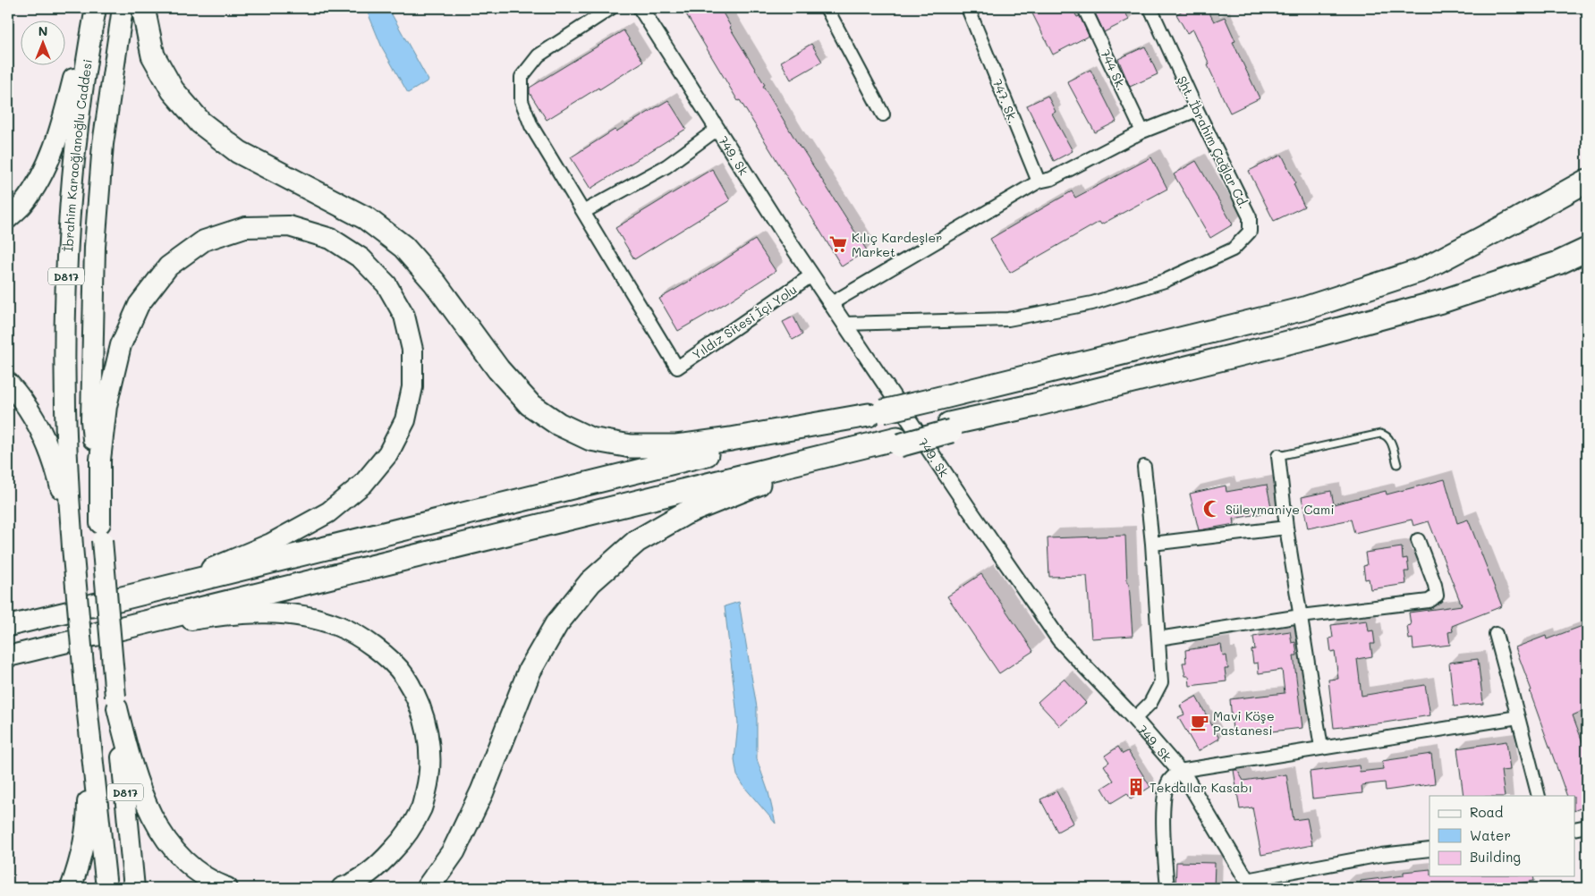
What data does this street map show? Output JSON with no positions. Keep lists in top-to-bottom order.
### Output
{
  "streets": {
    "highway": ["İbrahim Karaoğlanoğlu Caddesi", "D817"],
    "street": [
      "744 Sk.",
      "747. Sk.",
      "Şht. İbrahim Çağlar Cd.",
      "749. Sk",
      "Yıldız Sitesi İçi Yolu"
    ]
  },
  "crossings": [
    ["Şht. İbrahim Çağlar Cd.", "749. Sk"],
    ["749. Sk", "Yıldız Sitesi İçi Yolu"],
    ["İbrahim Karaoğlanoğlu Caddesi", "D817"]
  ],
  "places": {
    "supermarket": ["Kılıç Kardeşler Market"],
    "mosque": ["Süleymaniye Cami"],
    "cafe": ["Mavi Köşe Pastanesi"],
    "building": ["Tekdallar Kasabı"]
  },
  "legend": ["Road", "Water", "Building"],
  "north": "top"
}
